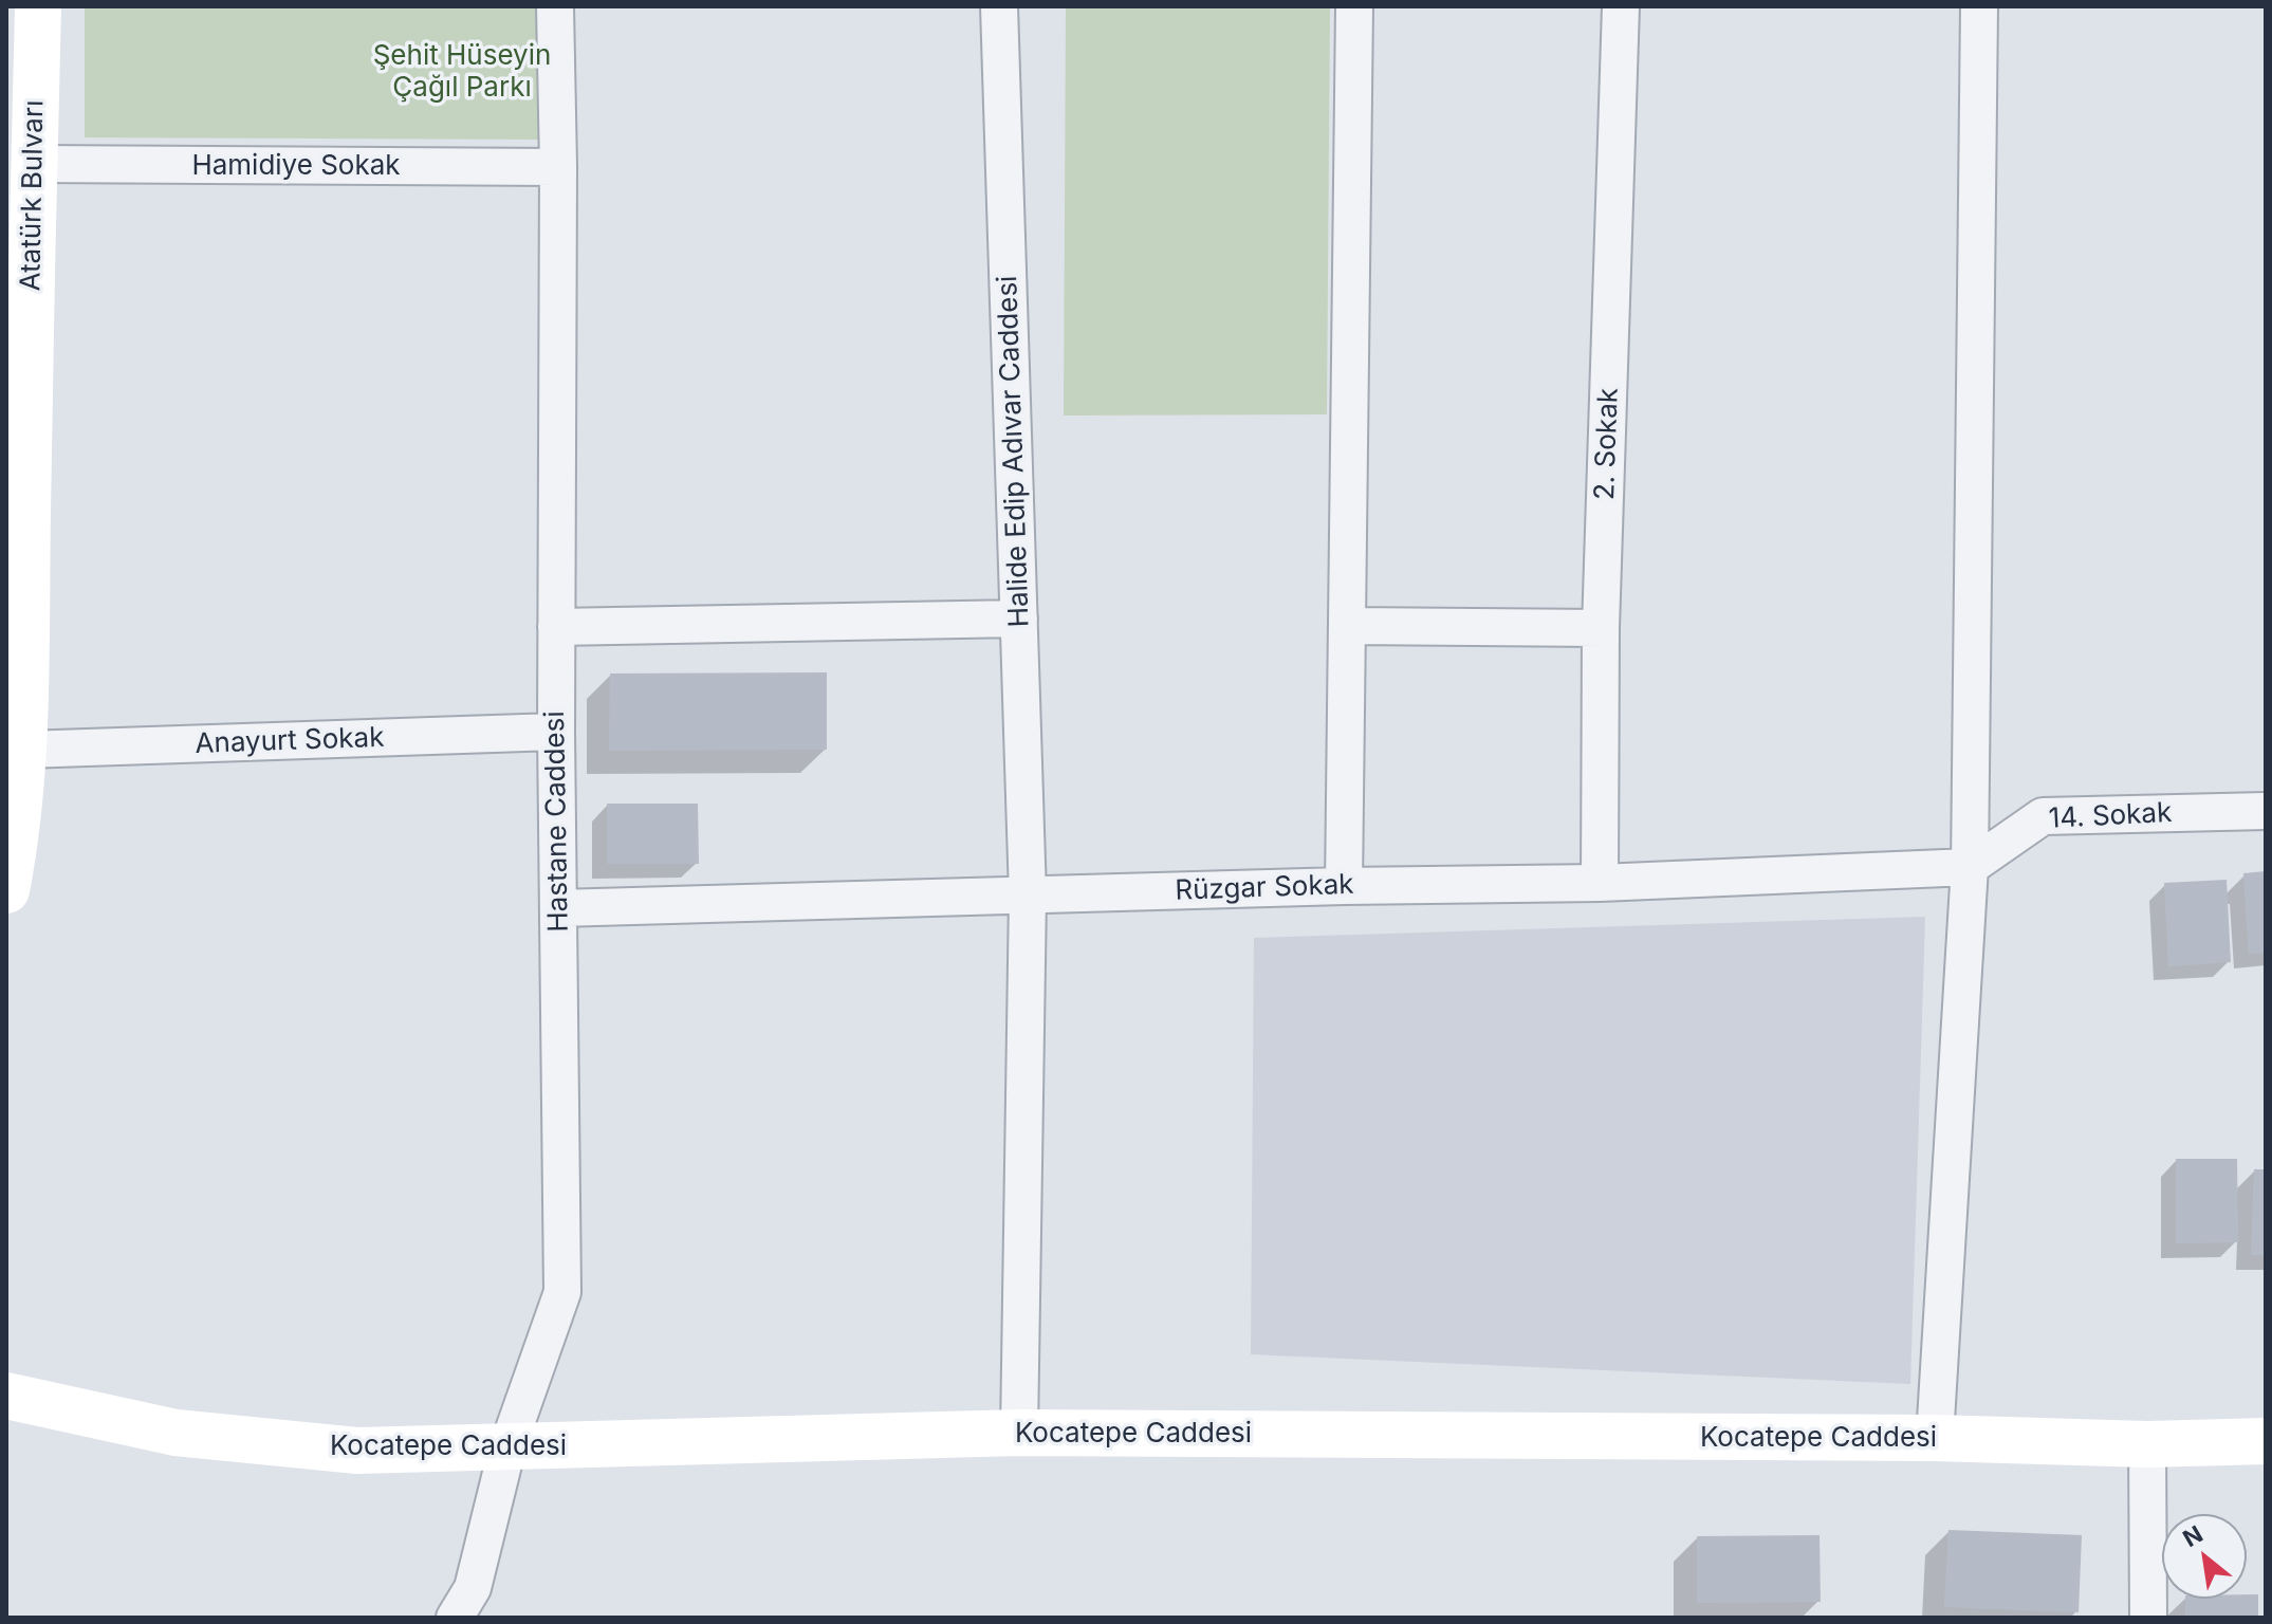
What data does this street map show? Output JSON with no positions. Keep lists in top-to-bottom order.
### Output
{
  "streets": {
    "street": [
      "Hamidiye Sokak",
      "Atatürk Bulvarı",
      "2. Sokak",
      "Halide Edip Adıvar Caddesi",
      "Anayurt Sokak",
      "14. Sokak",
      "Hastane Caddesi",
      "Rüzgar Sokak",
      "Kocatepe Caddesi"
    ]
  },
  "crossings": [
    ["Hamidiye Sokak", "Atatürk Bulvarı"],
    ["Hamidiye Sokak", "Hastane Caddesi"],
    ["Atatürk Bulvarı", "Anayurt Sokak"],
    ["2. Sokak", "Rüzgar Sokak"],
    ["Halide Edip Adıvar Caddesi", "Rüzgar Sokak"],
    ["Halide Edip Adıvar Caddesi", "Kocatepe Caddesi"],
    ["Anayurt Sokak", "Hastane Caddesi"],
    ["14. Sokak", "Rüzgar Sokak"],
    ["Hastane Caddesi", "Rüzgar Sokak"],
    ["Hastane Caddesi", "Kocatepe Caddesi"]
  ],
  "parks": ["Şehit Hüseyin Çağıl Parkı"],
  "north": "top left"
}
